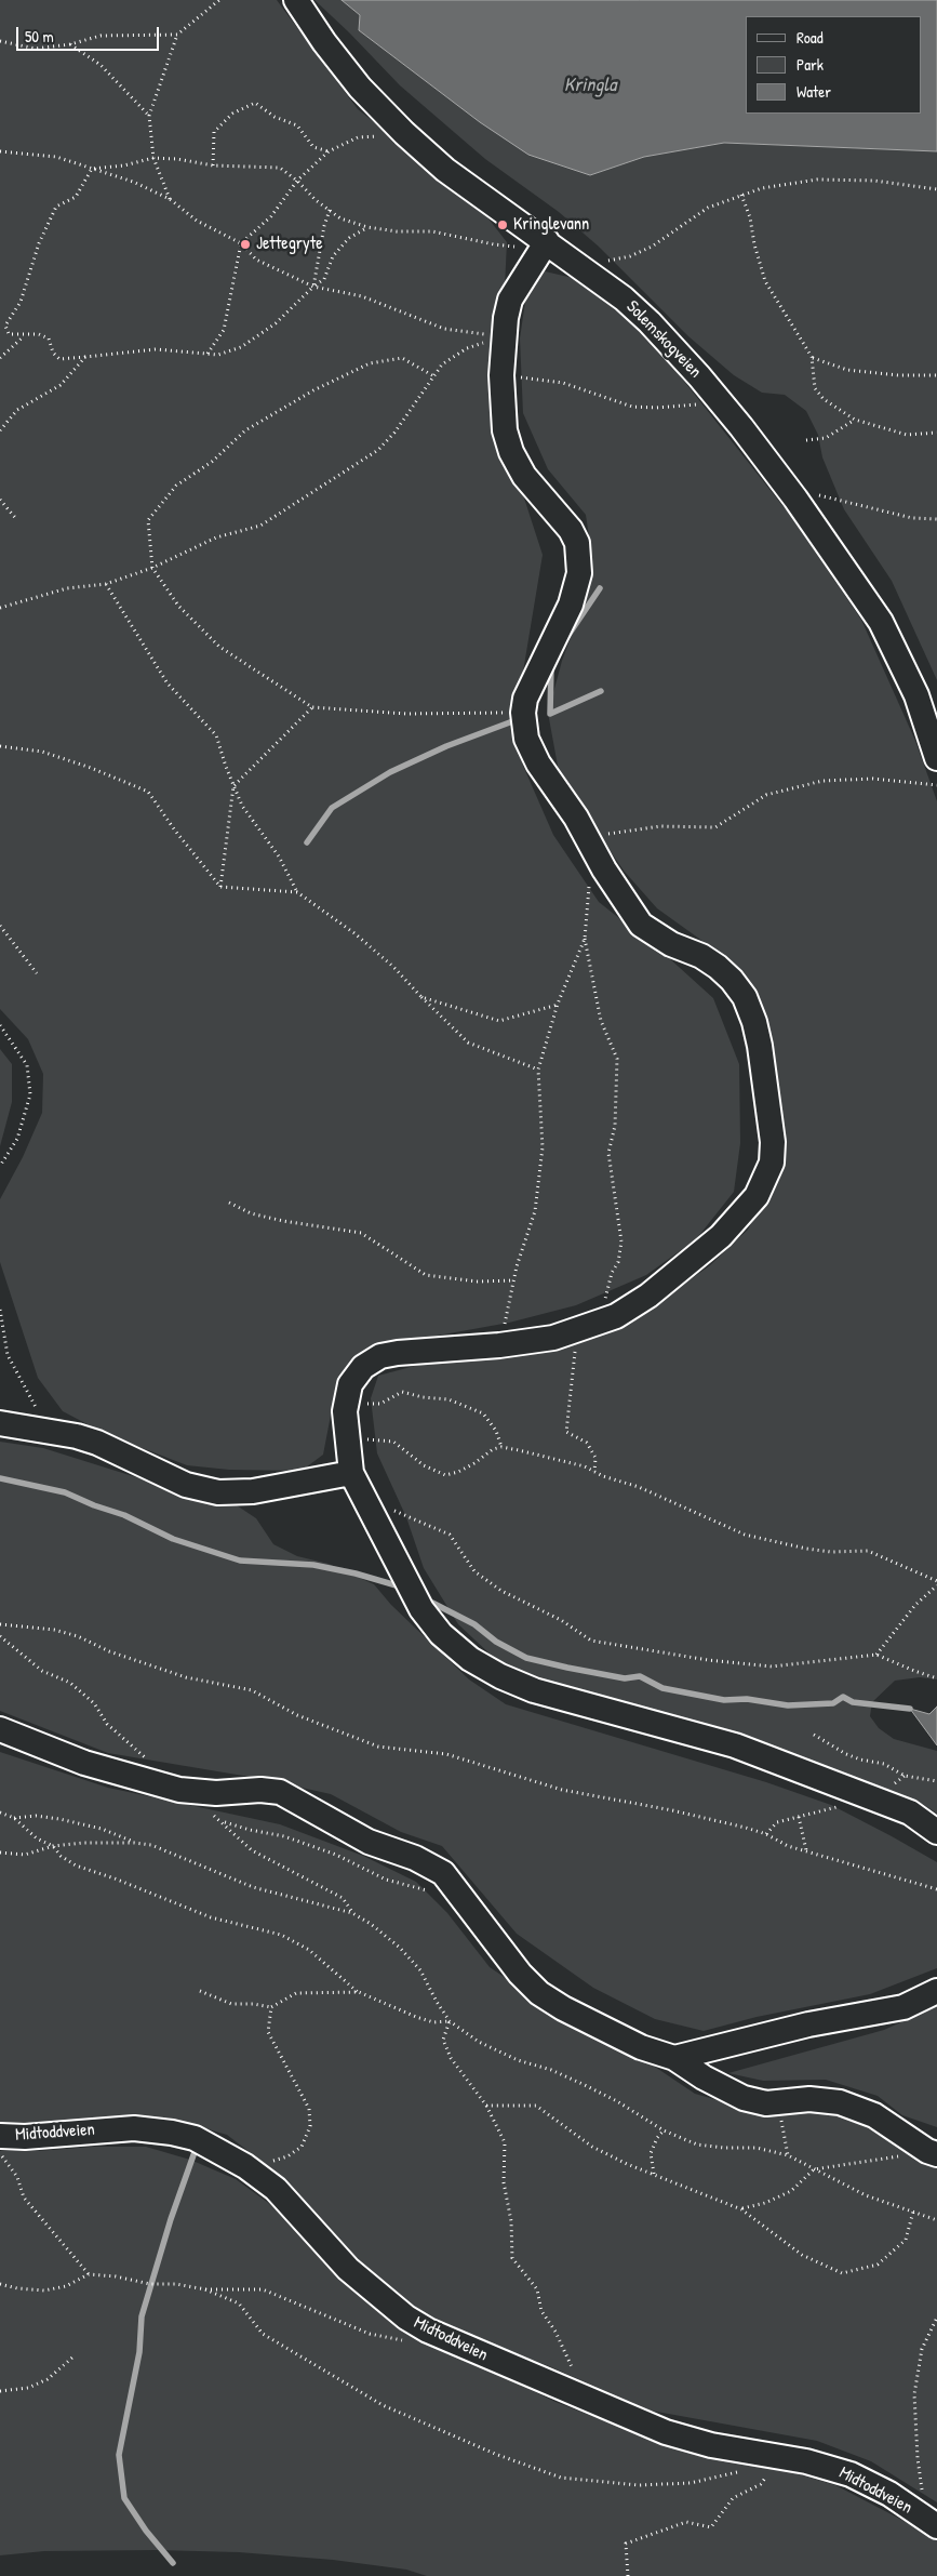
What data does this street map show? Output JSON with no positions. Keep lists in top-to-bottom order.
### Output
{
  "streets": {
    "street": ["Solemskogveien", "Midtoddveien"]
  },
  "water": ["Kringla"],
  "places": ["Kringlevann", "Jettegryte"],
  "legend": ["Road", "Park", "Water"],
  "scale_bar": "50 m"
}
